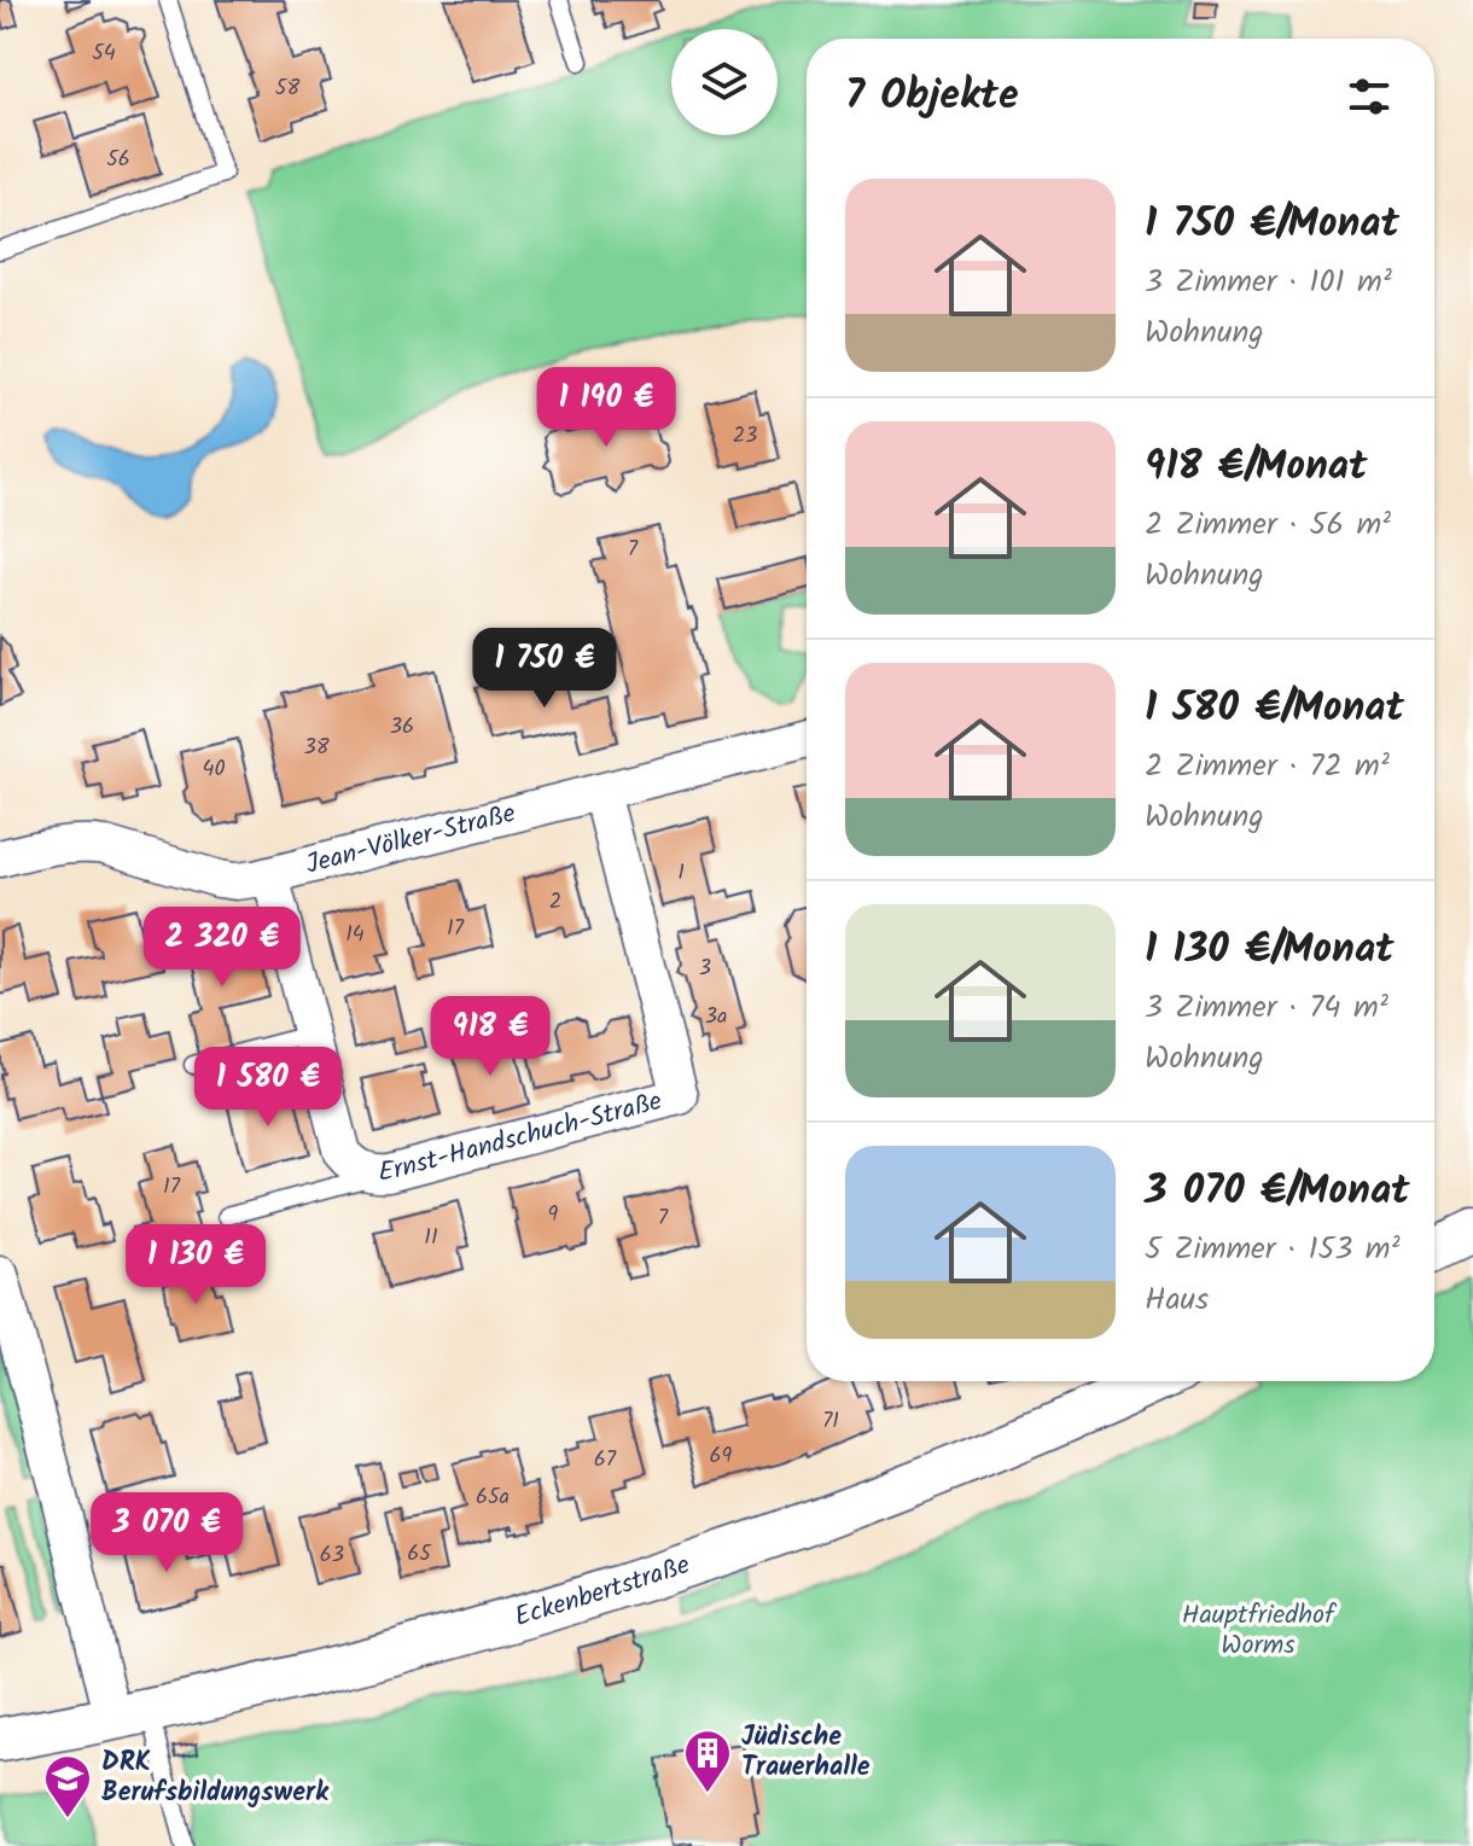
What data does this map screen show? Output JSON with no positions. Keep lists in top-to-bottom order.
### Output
{
  "streets": {
    "street": ["Jean-Völker-Straße", "Ernst-Handschuch-Straße", "Eckenbertstraße"]
  },
  "crossings": [
    ["Jean-Völker-Straße", "Ernst-Handschuch-Straße"]
  ],
  "parks": ["Hauptfriedhof Worms"],
  "places": {
    "building": ["Jüdische Trauerhalle"],
    "school or university": ["DRK Berufsbildungswerk"]
  },
  "house_numbers": [
    "54",
    "58",
    "56",
    "23",
    "7",
    "36",
    "38",
    "40",
    "1",
    "2",
    "17",
    "14",
    "3",
    "3a",
    "17",
    "9",
    "7",
    "11",
    "71",
    "69",
    "67",
    "65a",
    "65",
    "63"
  ],
  "page": {
    "heading": "7 Objekte",
    "list": [
      {
        "name": "1 750 €/Monat",
        "note": "3 Zimmer · 101 m² · Wohnung"
      },
      {
        "name": "918 €/Monat",
        "note": "2 Zimmer · 56 m² · Wohnung"
      },
      {
        "name": "1 580 €/Monat",
        "note": "2 Zimmer · 72 m² · Wohnung"
      },
      {
        "name": "1 130 €/Monat",
        "note": "3 Zimmer · 74 m² · Wohnung"
      },
      {
        "name": "3 070 €/Monat",
        "note": "5 Zimmer · 153 m² · Haus"
      }
    ],
    "price": [
      "1 190 €",
      "1 750 €",
      "2 320 €",
      "918 €",
      "1 580 €",
      "1 130 €",
      "3 070 €"
    ]
  }
}
